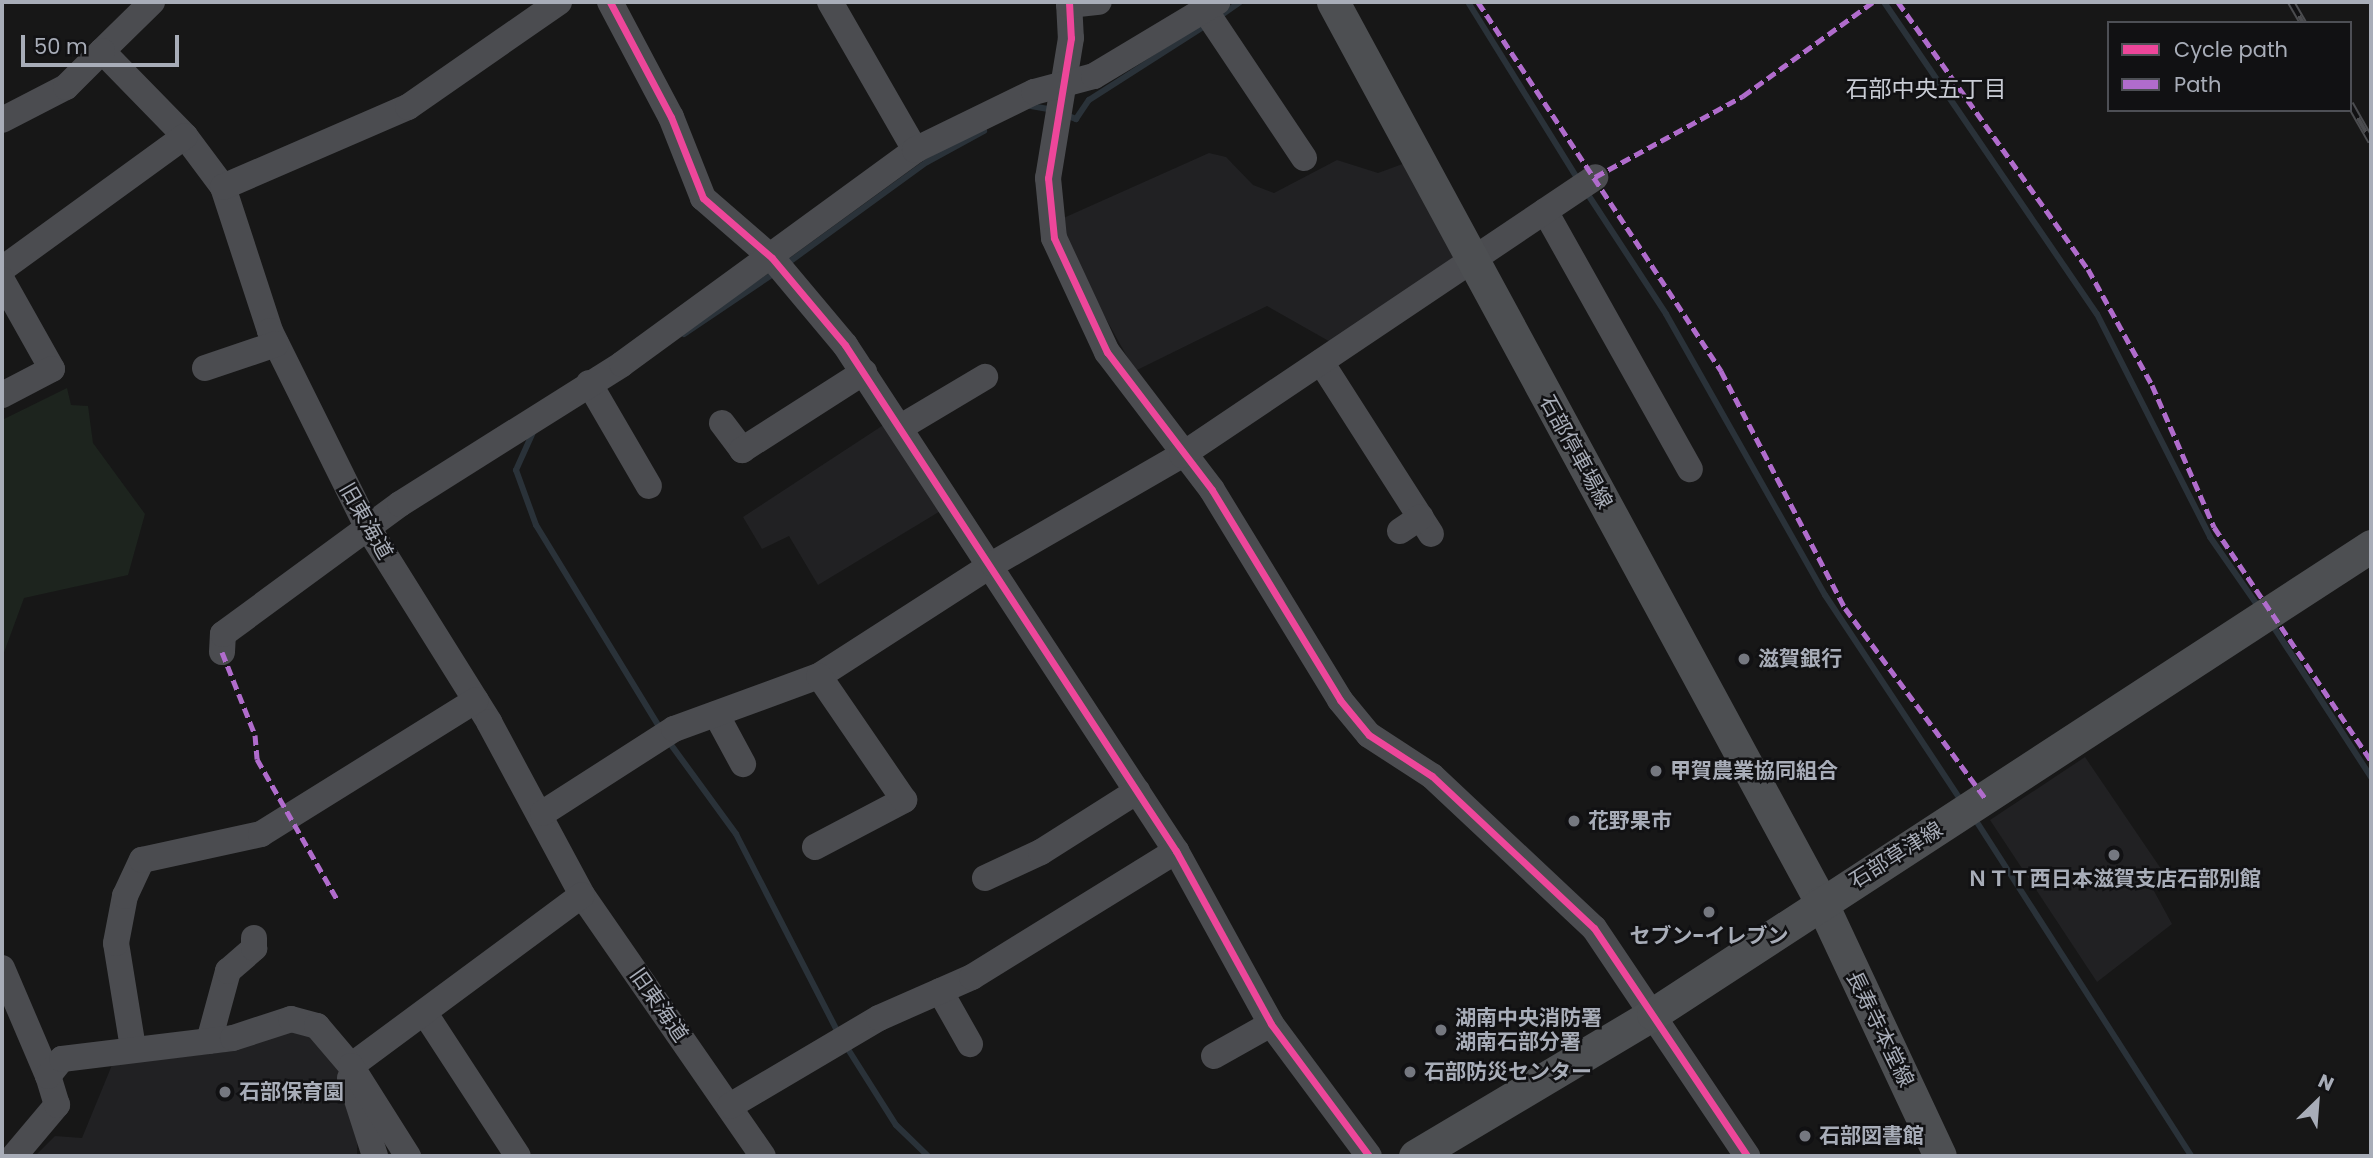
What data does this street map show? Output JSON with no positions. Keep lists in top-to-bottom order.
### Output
{
  "streets": {
    "main road": ["石部停車場線", "石部草津線", "長寿寺本堂線"],
    "street": ["旧東海道"]
  },
  "crossings": [
    ["石部停車場線", "石部草津線"],
    ["石部停車場線", "長寿寺本堂線"],
    ["石部草津線", "長寿寺本堂線"]
  ],
  "districts": ["石部中央五丁目"],
  "places": [
    "滋賀銀行",
    "甲賀農業協同組合",
    "花野果市",
    "ＮＴＴ西日本滋賀支店石部別館",
    "セブン-イレブン",
    "湖南中央消防署 湖南石部分署",
    "石部防災センター",
    "石部保育園",
    "石部図書館"
  ],
  "legend": ["Cycle path", "Path"],
  "scale_bar": "50 m",
  "north": "top right"
}
